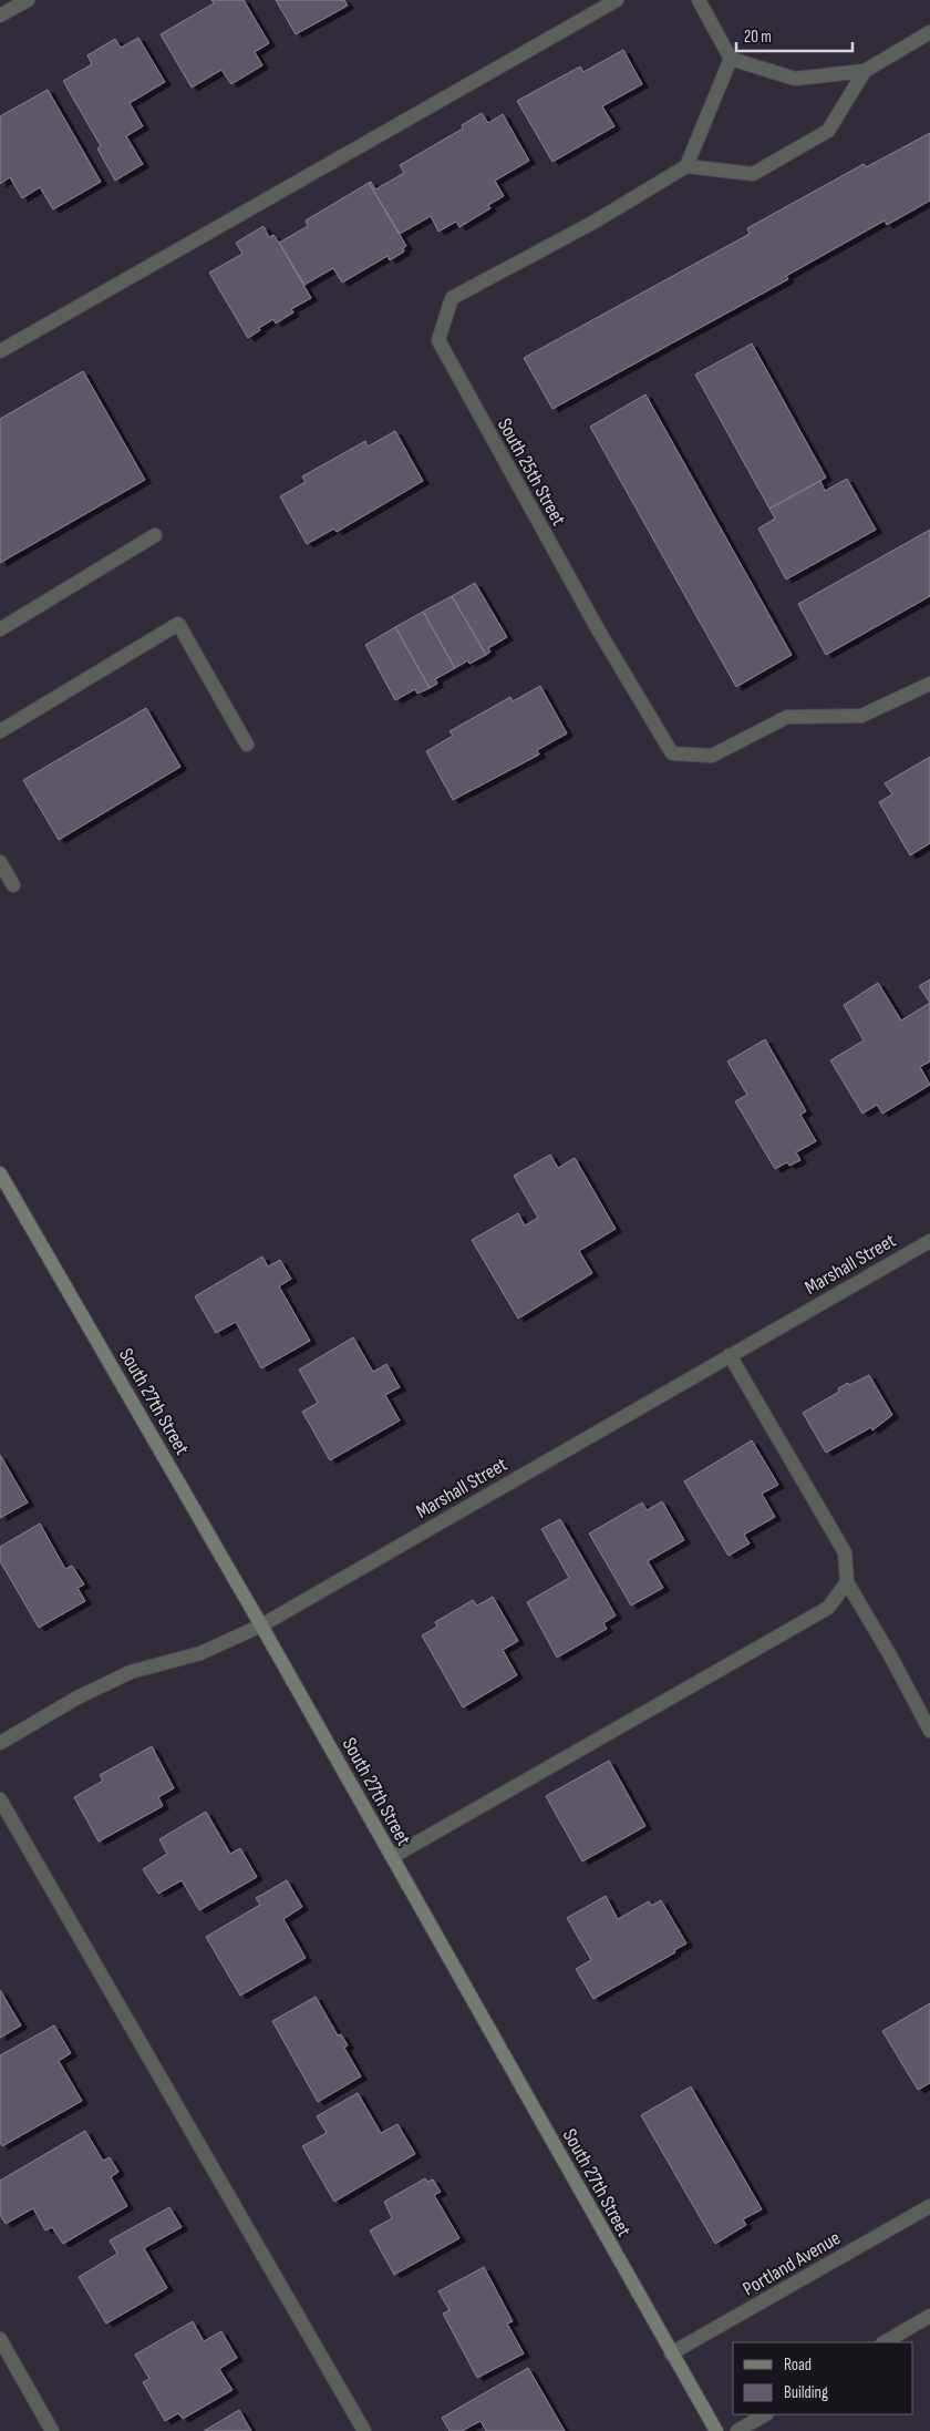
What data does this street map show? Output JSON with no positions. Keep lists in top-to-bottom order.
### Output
{
  "streets": {
    "main road": ["South 27th Street"],
    "street": ["South 25th Street", "Marshall Street", "Portland Avenue"]
  },
  "crossings": [
    ["Marshall Street", "South 27th Street"],
    ["South 27th Street", "Portland Avenue"]
  ],
  "legend": ["Road", "Building"],
  "scale_bar": "20 m"
}
